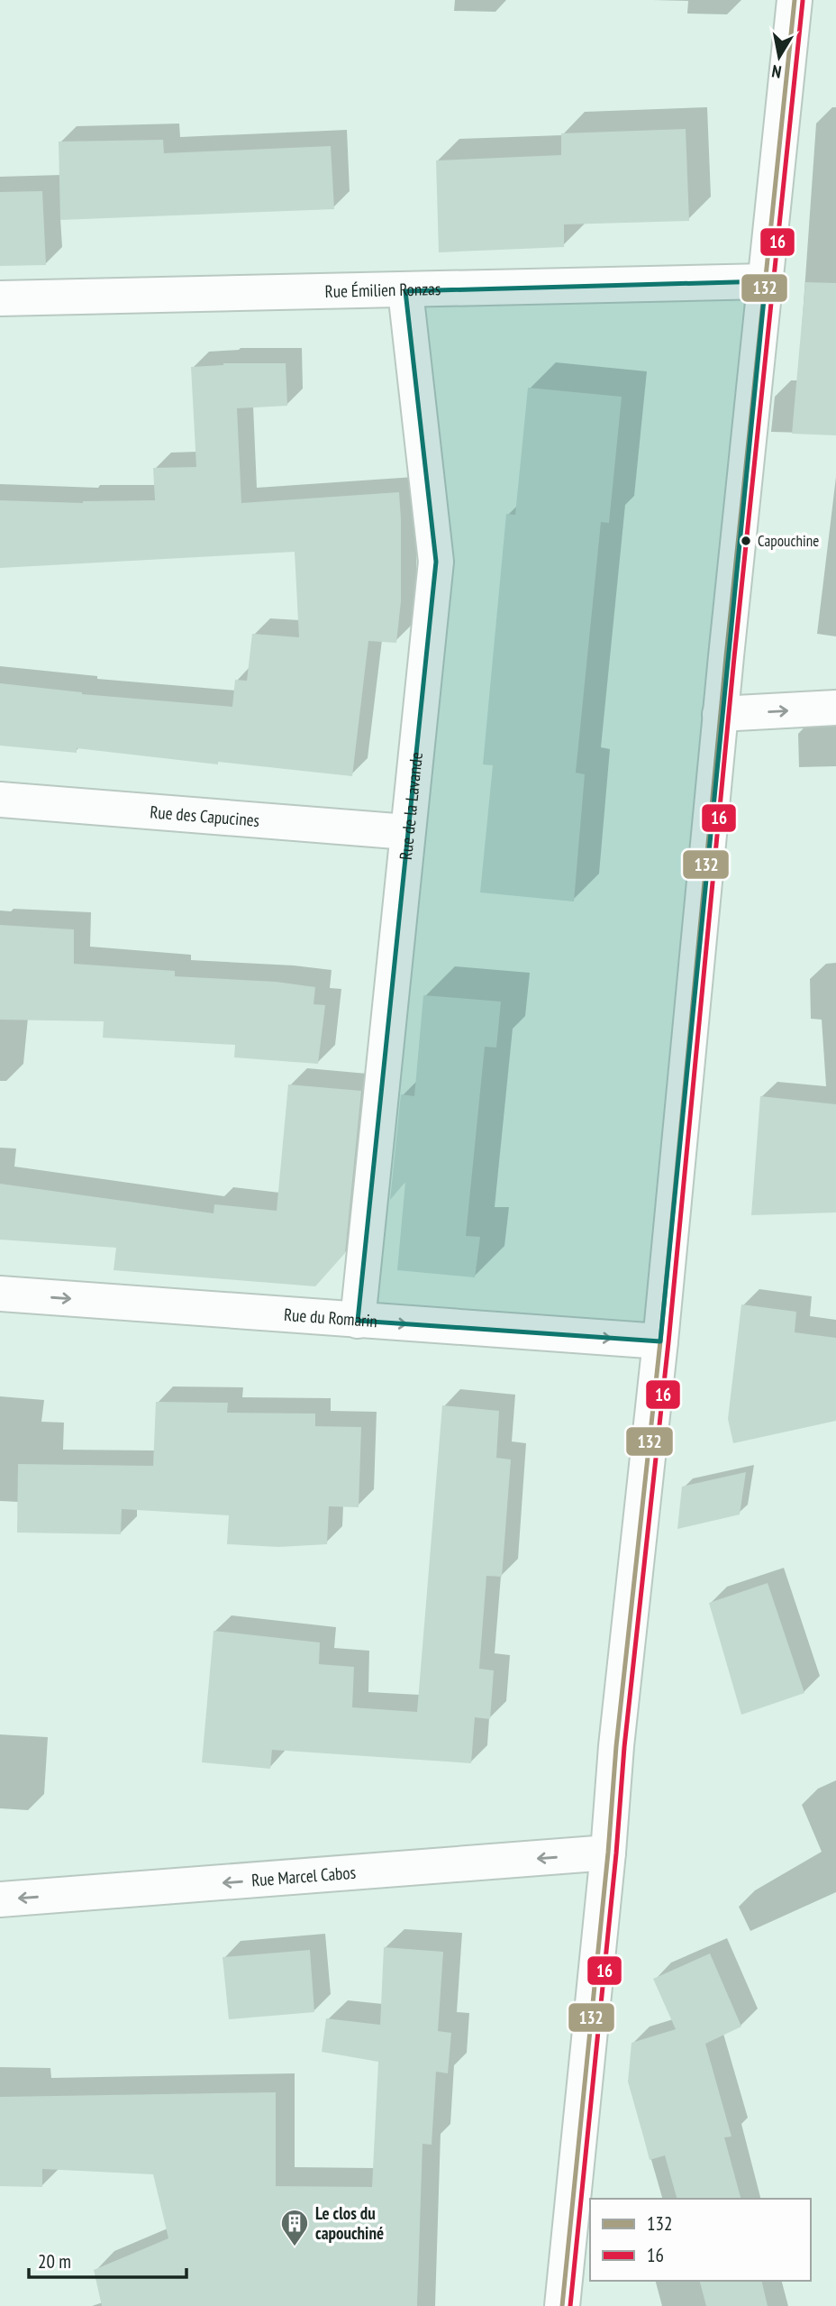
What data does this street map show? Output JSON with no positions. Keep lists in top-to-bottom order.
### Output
{
  "streets": {
    "street": [
      "Rue Émilien Ronzas",
      "Rue de la Lavande",
      "Rue des Capucines",
      "Rue du Romarin",
      "Rue Marcel Cabos"
    ]
  },
  "crossings": [
    ["Rue Émilien Ronzas", "Rue de la Lavande"],
    ["Rue de la Lavande", "Rue des Capucines"],
    ["Rue de la Lavande", "Rue du Romarin"]
  ],
  "one_way": ["Rue du Romarin", "Rue Marcel Cabos"],
  "places": {
    "other": ["Capouchine"],
    "building": ["Le clos du capouchiné"]
  },
  "lines": ["transit line 132", "transit line 16"],
  "legend": ["132", "16"],
  "scale_bar": "20 m",
  "north": "bottom"
}
